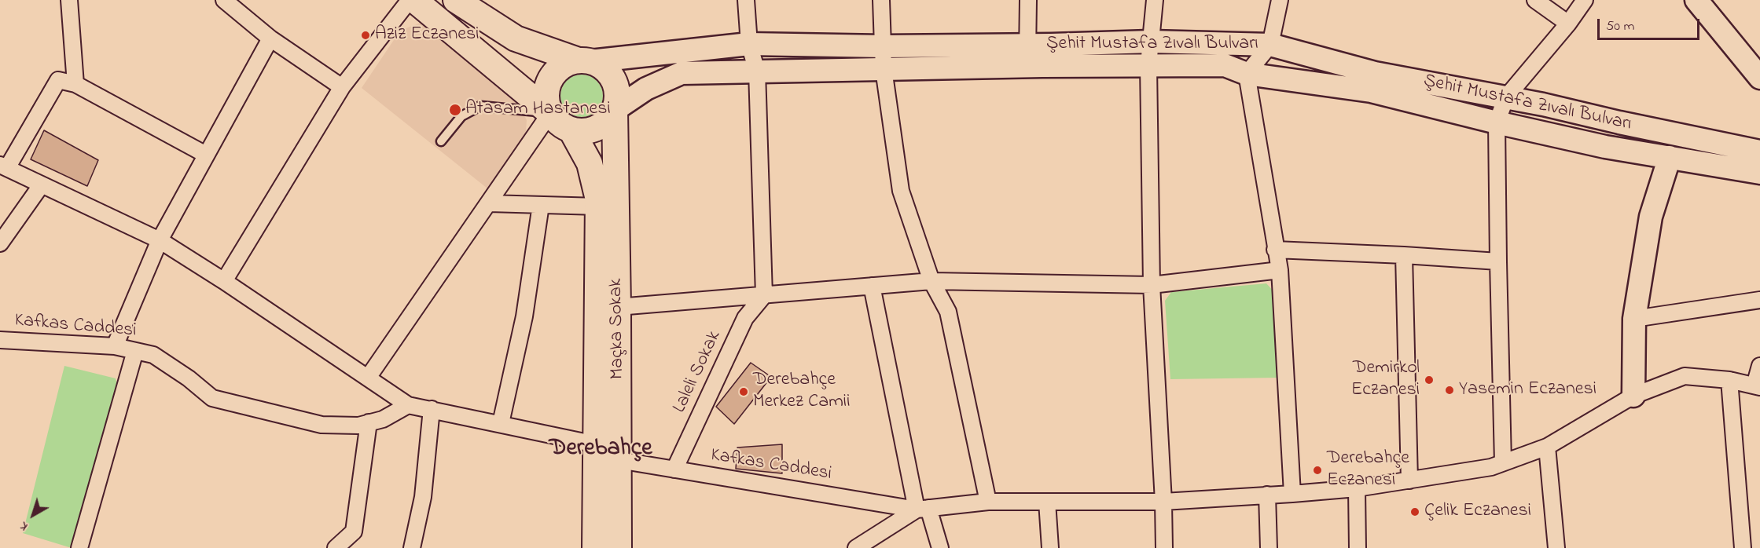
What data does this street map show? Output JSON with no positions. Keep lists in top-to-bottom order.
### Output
{
  "streets": {
    "main road": ["Şehit Mustafa Zıvalı Bulvarı", "Maçka Sokak"],
    "street": ["Kafkas Caddesi", "Laleli Sokak"]
  },
  "crossings": [
    ["Şehit Mustafa Zıvalı Bulvarı", "Maçka Sokak"],
    ["Kafkas Caddesi", "Maçka Sokak"],
    ["Kafkas Caddesi", "Laleli Sokak"]
  ],
  "districts": ["Derebahçe"],
  "places": [
    "Aziz Eczanesi",
    "Atasam Hastanesi",
    "Demirkol Eczanesi",
    "Yasemin Eczanesi",
    "Derebahçe Merkez Camii",
    "Derebahçe Eczanesi",
    "Çelik Eczanesi"
  ],
  "scale_bar": "50 m",
  "north": "bottom left"
}
